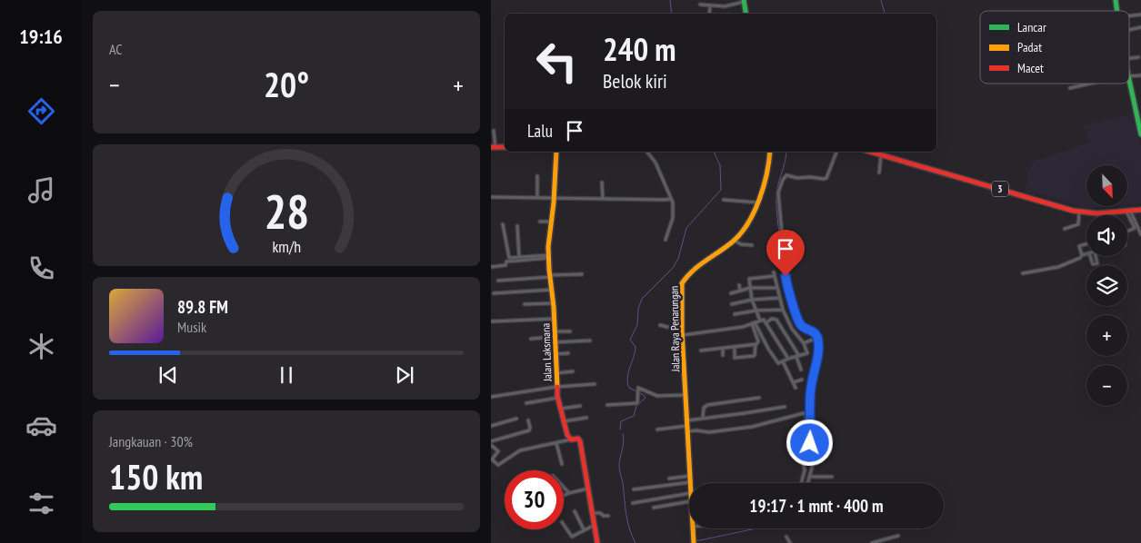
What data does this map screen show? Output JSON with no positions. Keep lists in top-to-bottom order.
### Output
{
  "streets": {
    "main road": ["3", "Jalan Raya Penarungan", "Jalan Laksmana"]
  },
  "legend": ["Lancar", "Padat", "Macet"],
  "north": "bottom right",
  "page": {
    "tabs": "19:16",
    "tile": [
      "AC",
      ["Jangkauan · 30%", "150 km"]
    ],
    "turn": ["240 m", "Belok kiri"],
    "heat": ["−", "20°", "+"],
    "then": "Lalu",
    "map_buttons": ["+", "−"],
    "song": ["89.8 FM", "Musik"],
    "limit": "30",
    "trip": "19:17 · 1 mnt · 400 m",
    "gauge": ["28", "km/h"]
  }
}
